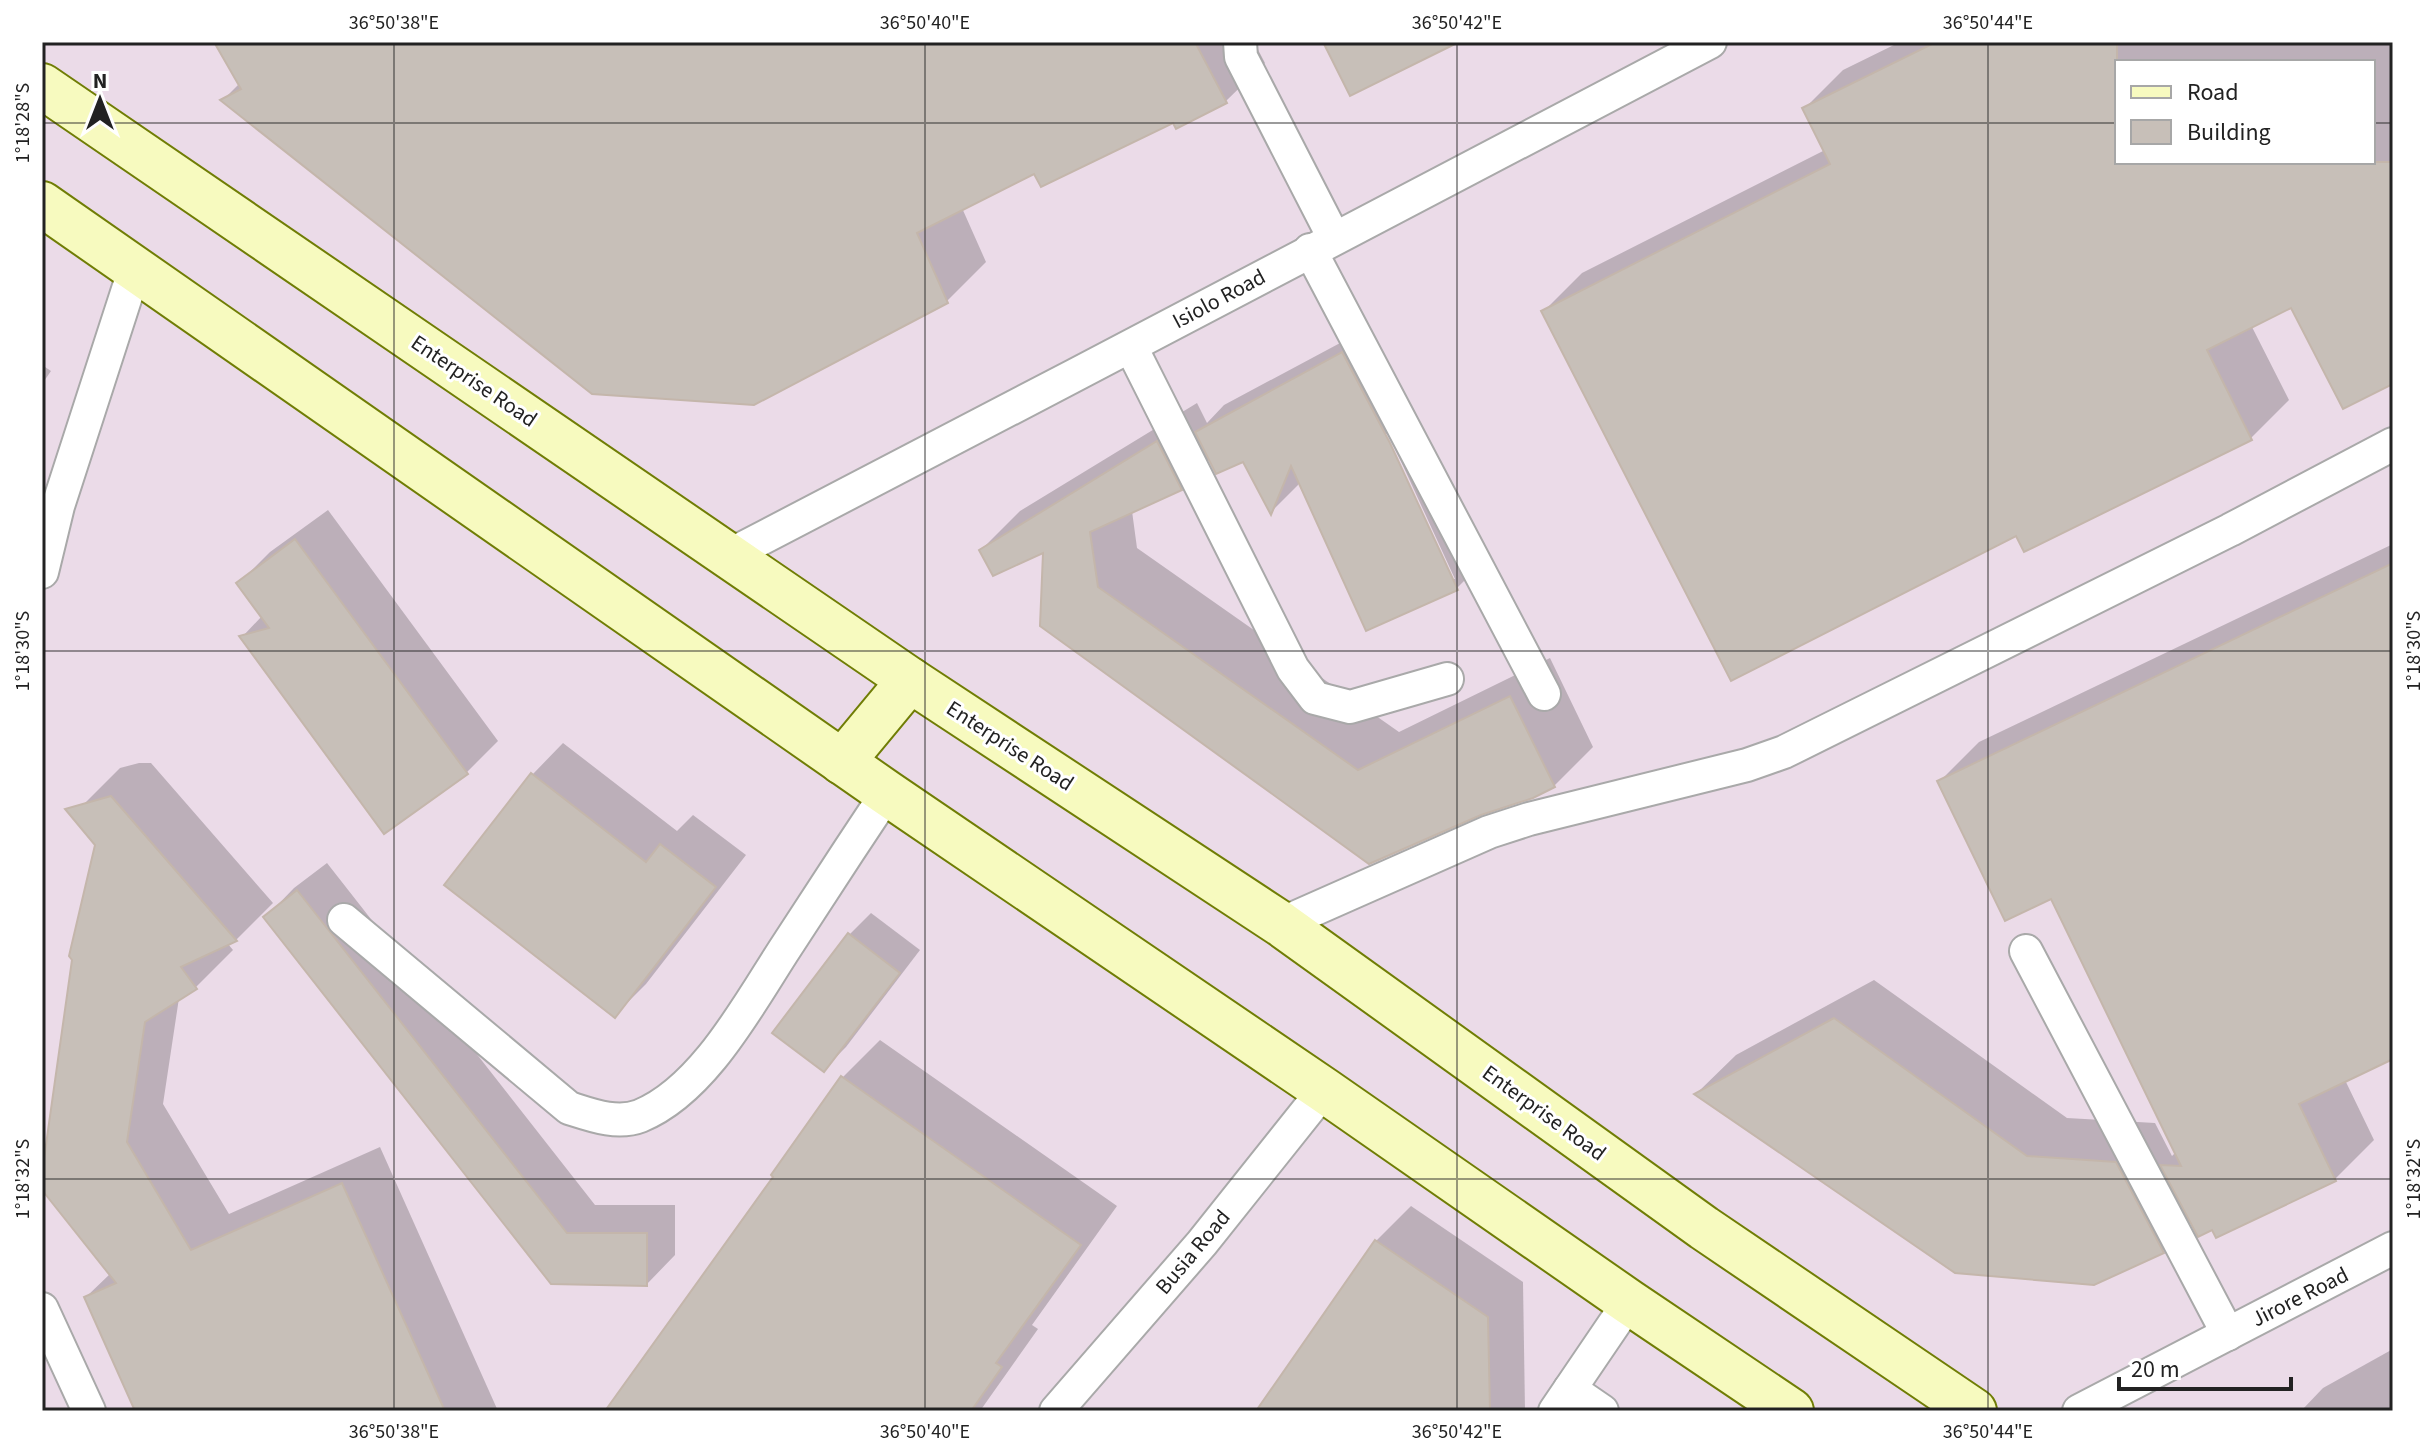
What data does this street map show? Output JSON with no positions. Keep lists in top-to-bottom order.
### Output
{
  "streets": {
    "main road": ["Enterprise Road"],
    "lane": ["Isiolo Road", "Busia Road", "Jirore Road"]
  },
  "crossings": [
    ["Isiolo Road", "Enterprise Road"]
  ],
  "legend": ["Road", "Building"],
  "scale_bar": "20 m",
  "north": "top",
  "coordinates": [
    "36°50'38\"E",
    "36°50'40\"E",
    "36°50'42\"E",
    "36°50'44\"E",
    "1°18'28\"S",
    "1°18'30\"S",
    "1°18'32\"S"
  ]
}
